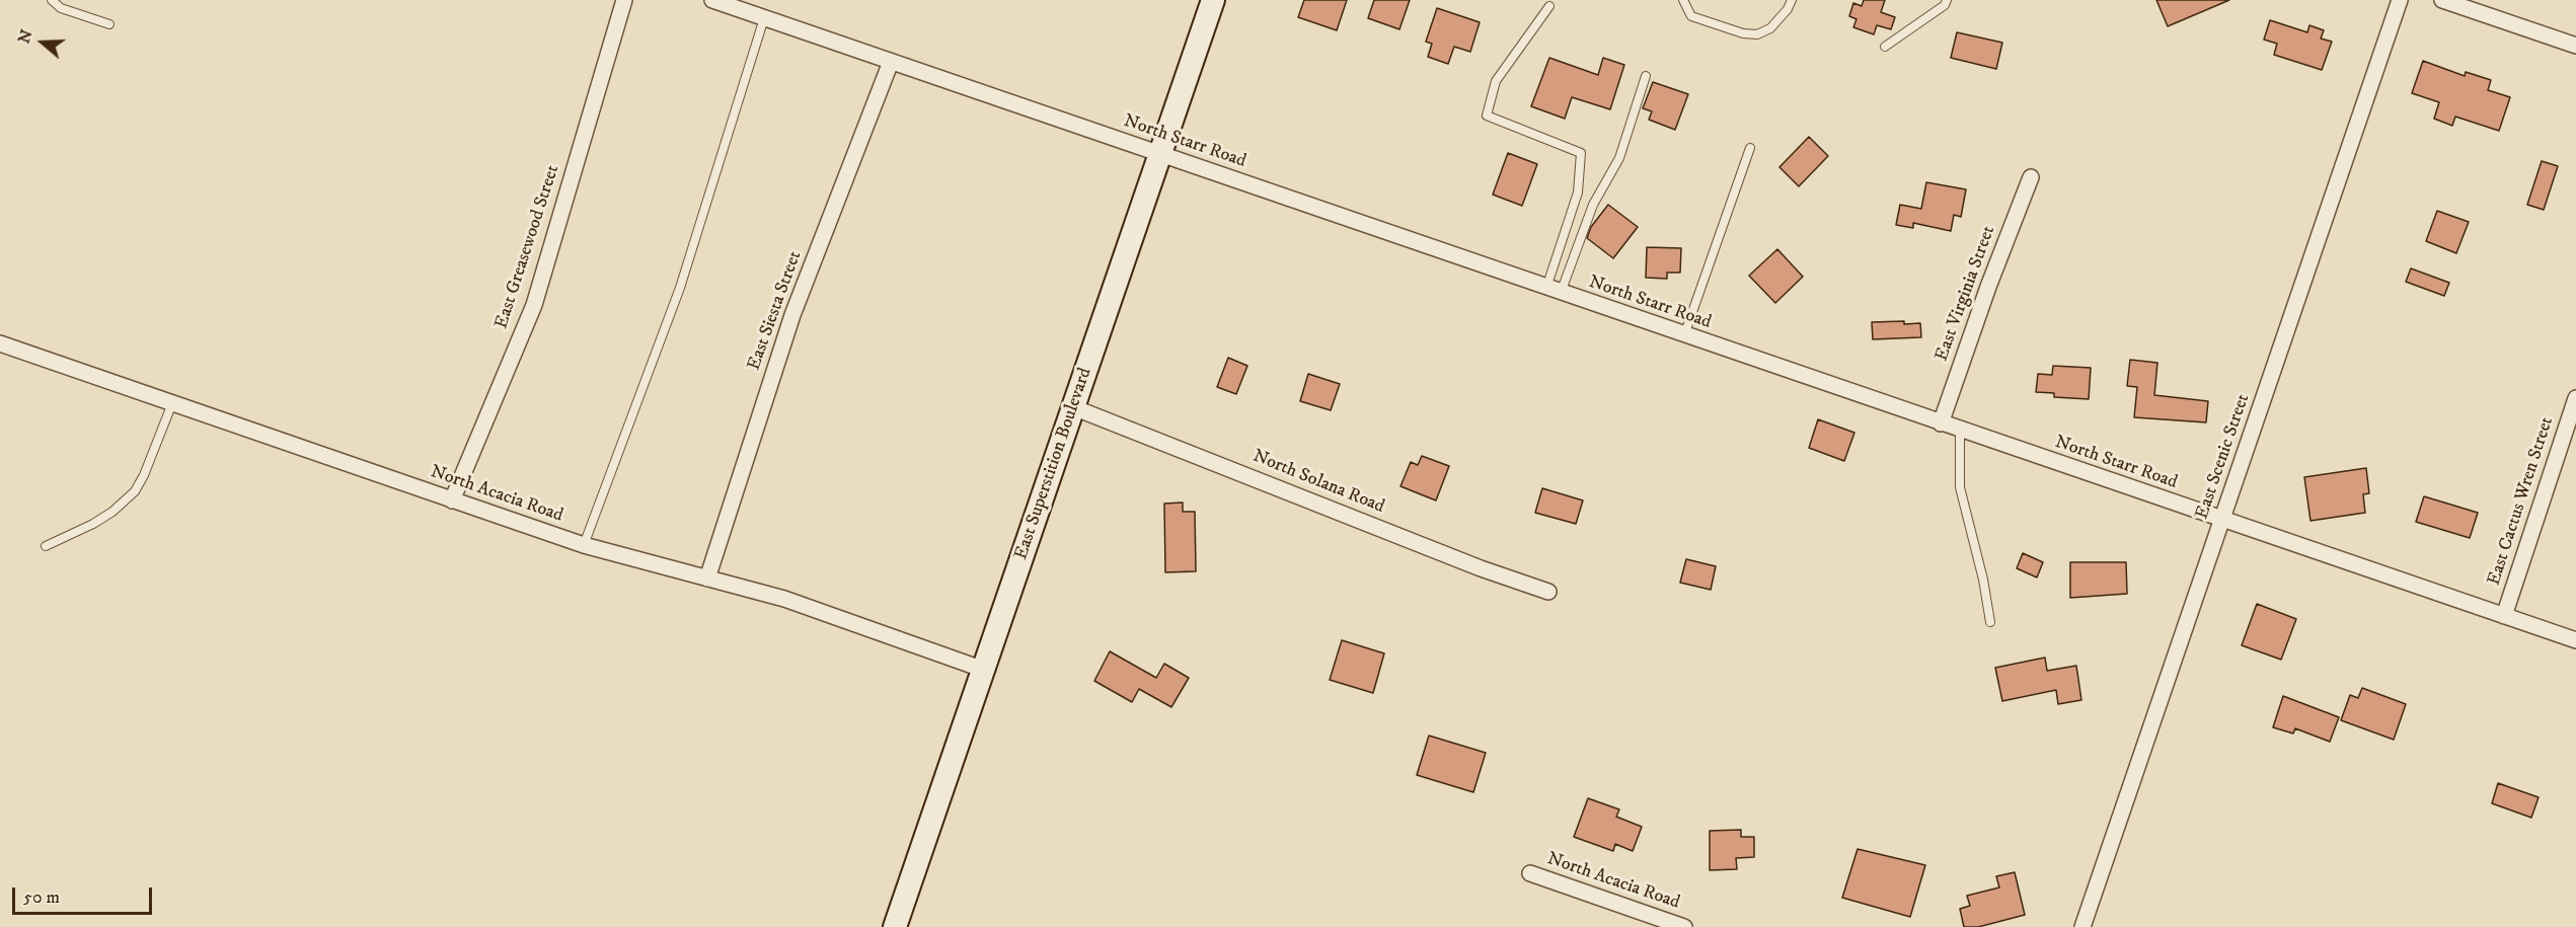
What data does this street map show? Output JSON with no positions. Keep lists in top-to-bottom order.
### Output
{
  "streets": {
    "main road": ["East Superstition Boulevard"],
    "street": [
      "North Starr Road",
      "East Greasewood Street",
      "East Virginia Street",
      "East Siesta Street",
      "East Scenic Street",
      "North Solana Road",
      "North Acacia Road",
      "East Cactus Wren Street"
    ]
  },
  "crossings": [
    ["North Starr Road", "East Virginia Street"],
    ["North Starr Road", "East Siesta Street"],
    ["North Starr Road", "East Scenic Street"],
    ["North Starr Road", "East Superstition Boulevard"],
    ["North Starr Road", "East Cactus Wren Street"],
    ["East Greasewood Street", "North Acacia Road"],
    ["East Siesta Street", "North Acacia Road"],
    ["East Superstition Boulevard", "North Solana Road"],
    ["East Superstition Boulevard", "North Acacia Road"]
  ],
  "scale_bar": "50 m",
  "north": "left"
}
